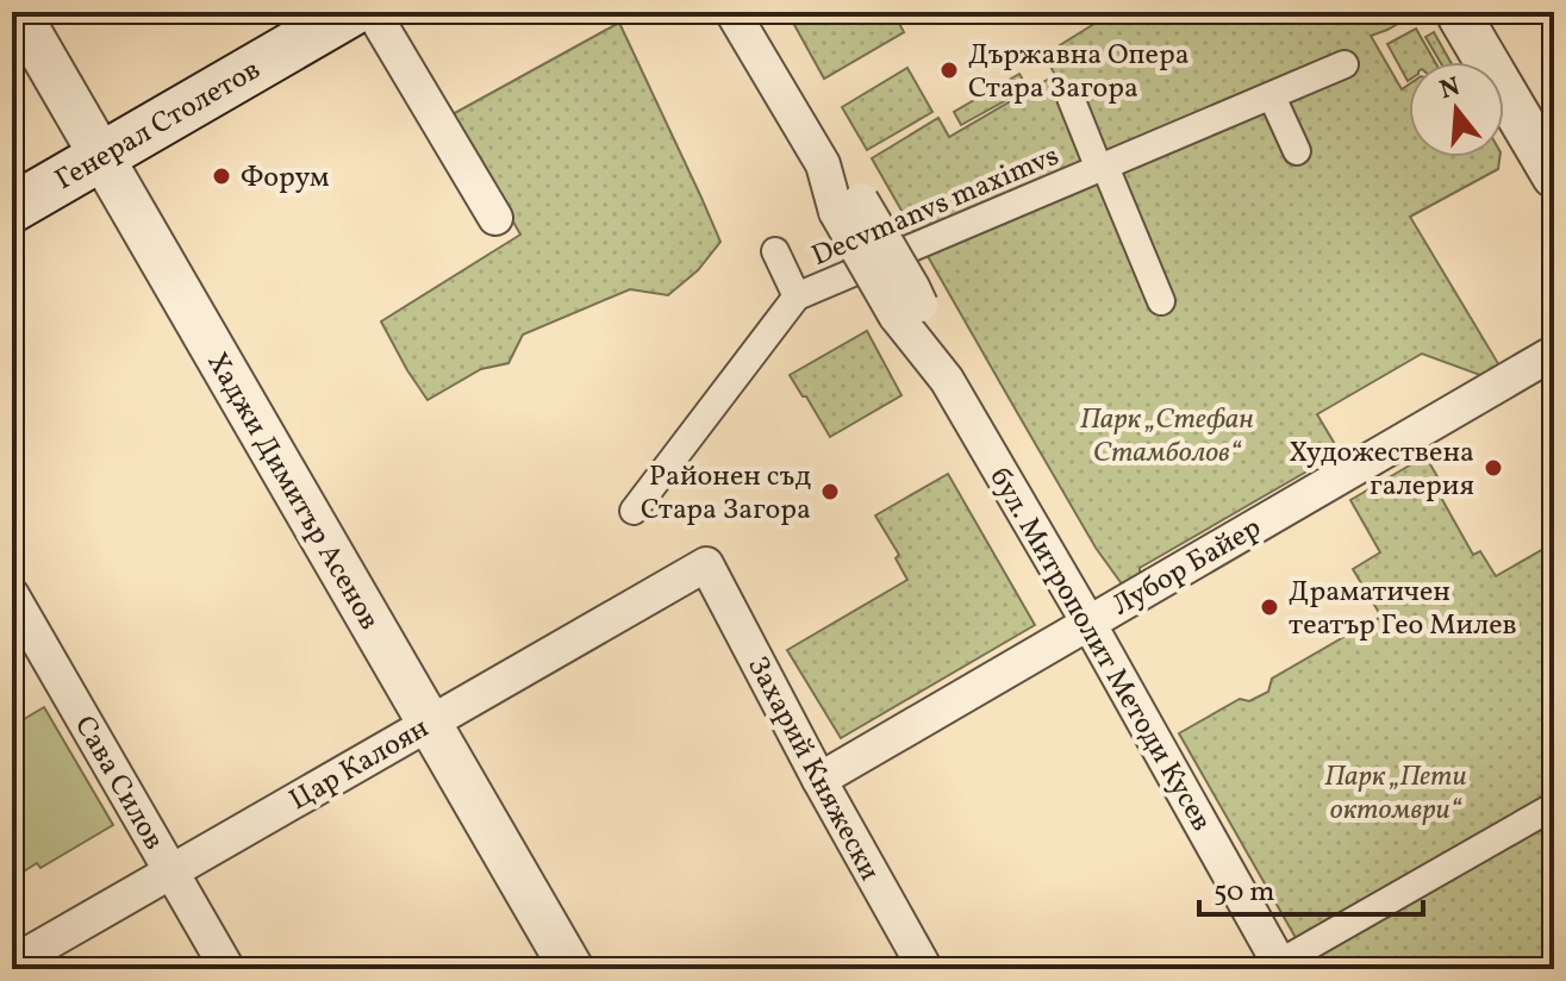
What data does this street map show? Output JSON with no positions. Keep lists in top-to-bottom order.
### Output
{
  "streets": {
    "main road": ["Генерал Столетов"],
    "street": [
      "Decvmanvs maximvs",
      "Хаджи Димитър Асенов",
      "Лубор Байер",
      "бул. Митрополит Методи Кусев",
      "Цар Калоян",
      "Захарий Княжески",
      "Сава Силов"
    ]
  },
  "crossings": [
    ["Генерал Столетов", "Хаджи Димитър Асенов"],
    ["Хаджи Димитър Асенов", "Цар Калоян"],
    ["Лубор Байер", "бул. Митрополит Методи Кусев"],
    ["Лубор Байер", "Захарий Княжески"],
    ["Цар Калоян", "Захарий Княжески"],
    ["Цар Калоян", "Сава Силов"]
  ],
  "parks": ["Парк „Стефан Стамболов“", "Парк „Пети октомври“"],
  "places": [
    "Държавна Опера Стара Загора",
    "Форум",
    "Художествена галерия",
    "Районен съд Стара Загора",
    "Драматичен театър Гео Милев"
  ],
  "scale_bar": "50 m",
  "north": "top"
}
